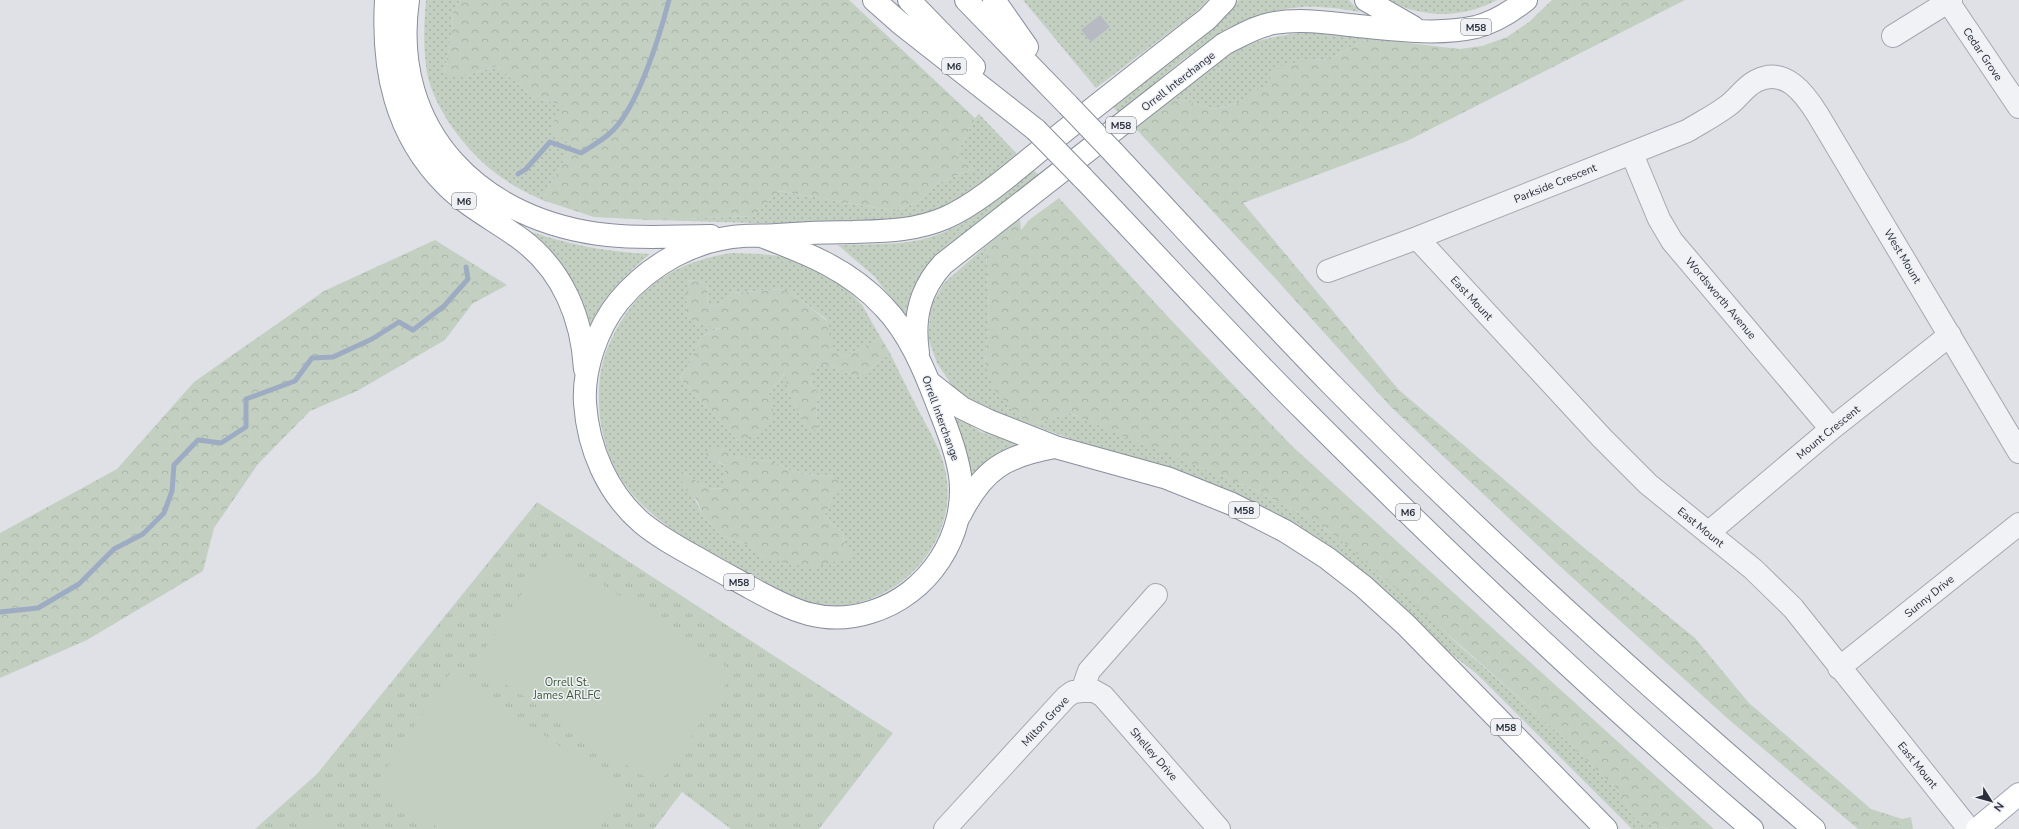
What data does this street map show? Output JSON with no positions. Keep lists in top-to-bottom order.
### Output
{
  "streets": {
    "main road": ["M58", "M6", "Orrell Interchange"],
    "street": [
      "Cedar Grove",
      "Parkside Crescent",
      "West Mount",
      "East Mount",
      "Wordsworth Avenue",
      "Mount Crescent",
      "Sunny Drive",
      "Milton Grove",
      "Shelley Drive"
    ]
  },
  "crossings": [
    ["M58", "Orrell Interchange"],
    ["M6", "Orrell Interchange"],
    ["Parkside Crescent", "West Mount"],
    ["Parkside Crescent", "East Mount"],
    ["Parkside Crescent", "Wordsworth Avenue"],
    ["West Mount", "Mount Crescent"],
    ["East Mount", "Mount Crescent"],
    ["East Mount", "Sunny Drive"],
    ["Wordsworth Avenue", "Mount Crescent"],
    ["Milton Grove", "Shelley Drive"]
  ],
  "parks": ["Orrell St. James ARLFC"],
  "north": "bottom right"
}
